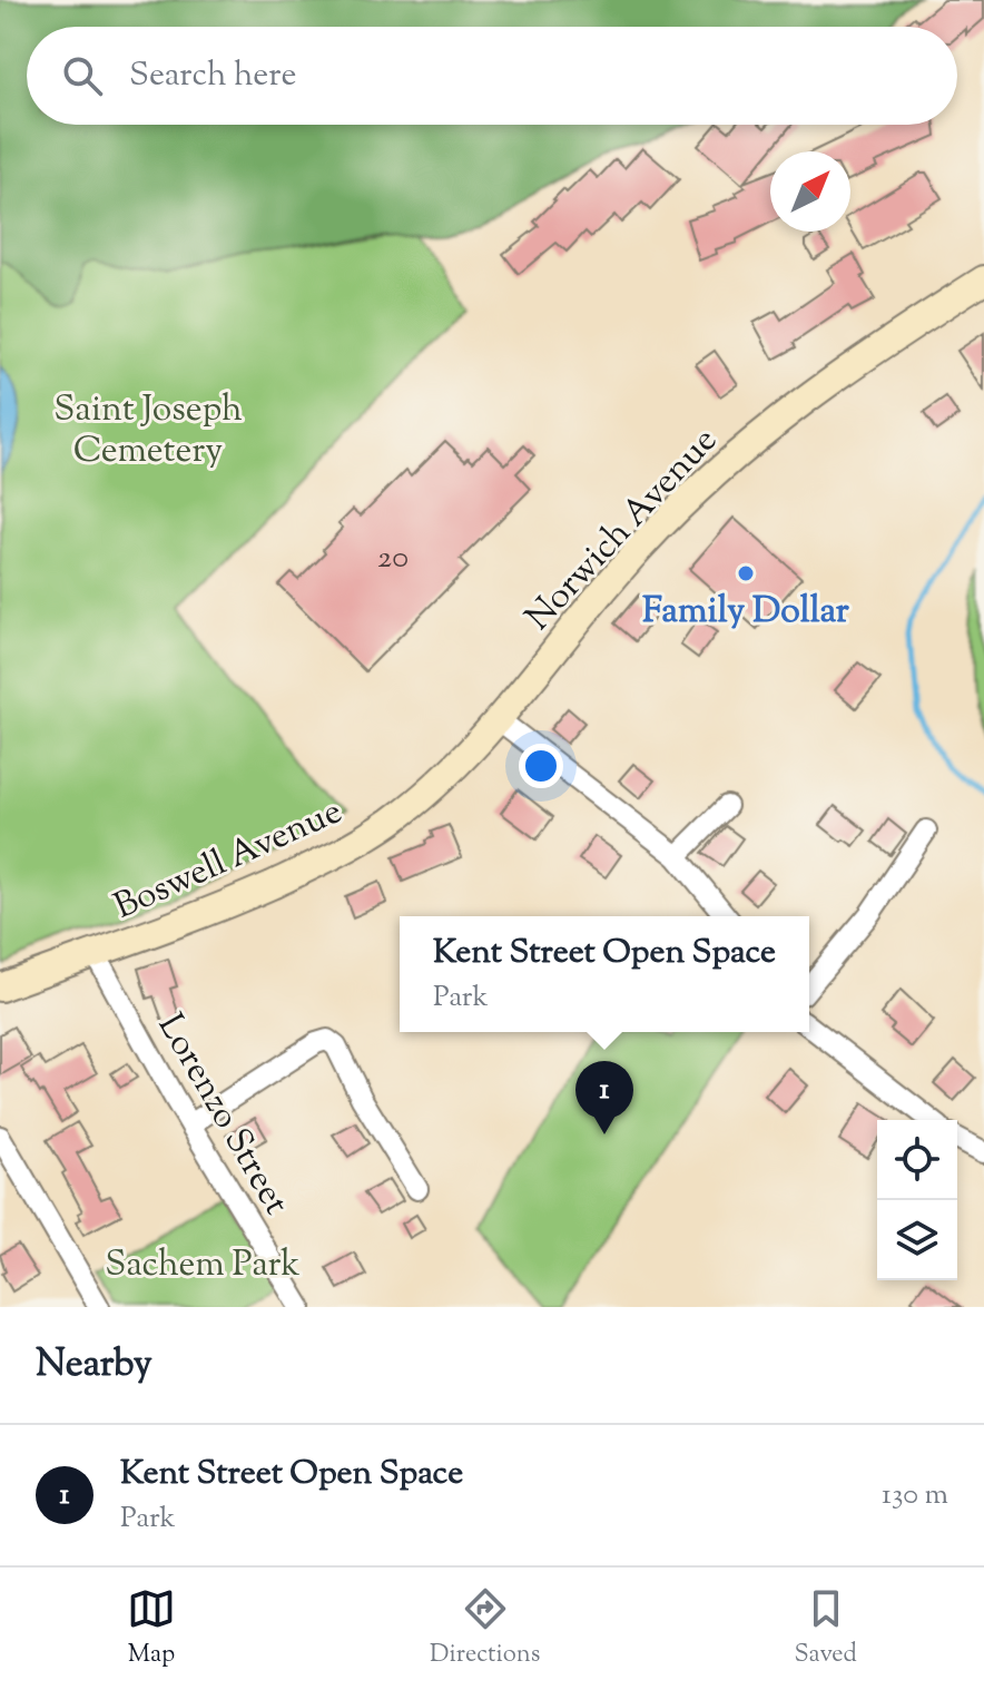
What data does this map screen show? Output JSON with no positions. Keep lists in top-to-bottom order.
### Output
{
  "streets": {
    "main road": ["Norwich Avenue", "Boswell Avenue"],
    "street": ["Lorenzo Street"]
  },
  "crossings": [
    ["Norwich Avenue", "Boswell Avenue"],
    ["Boswell Avenue", "Lorenzo Street"]
  ],
  "parks": ["Saint Joseph Cemetery", "Sachem Park"],
  "places": ["Family Dollar"],
  "house_numbers": ["20"],
  "north": "top right",
  "page": {
    "search": "Search here",
    "popup": ["Kent Street Open Space", "Park"],
    "pins": "1",
    "heading": "Nearby",
    "list": [
      {
        "mark": "1",
        "name": "Kent Street Open Space",
        "note": "Park",
        "value": "130 m"
      }
    ],
    "nav": ["Map", "Directions", "Saved"]
  }
}
